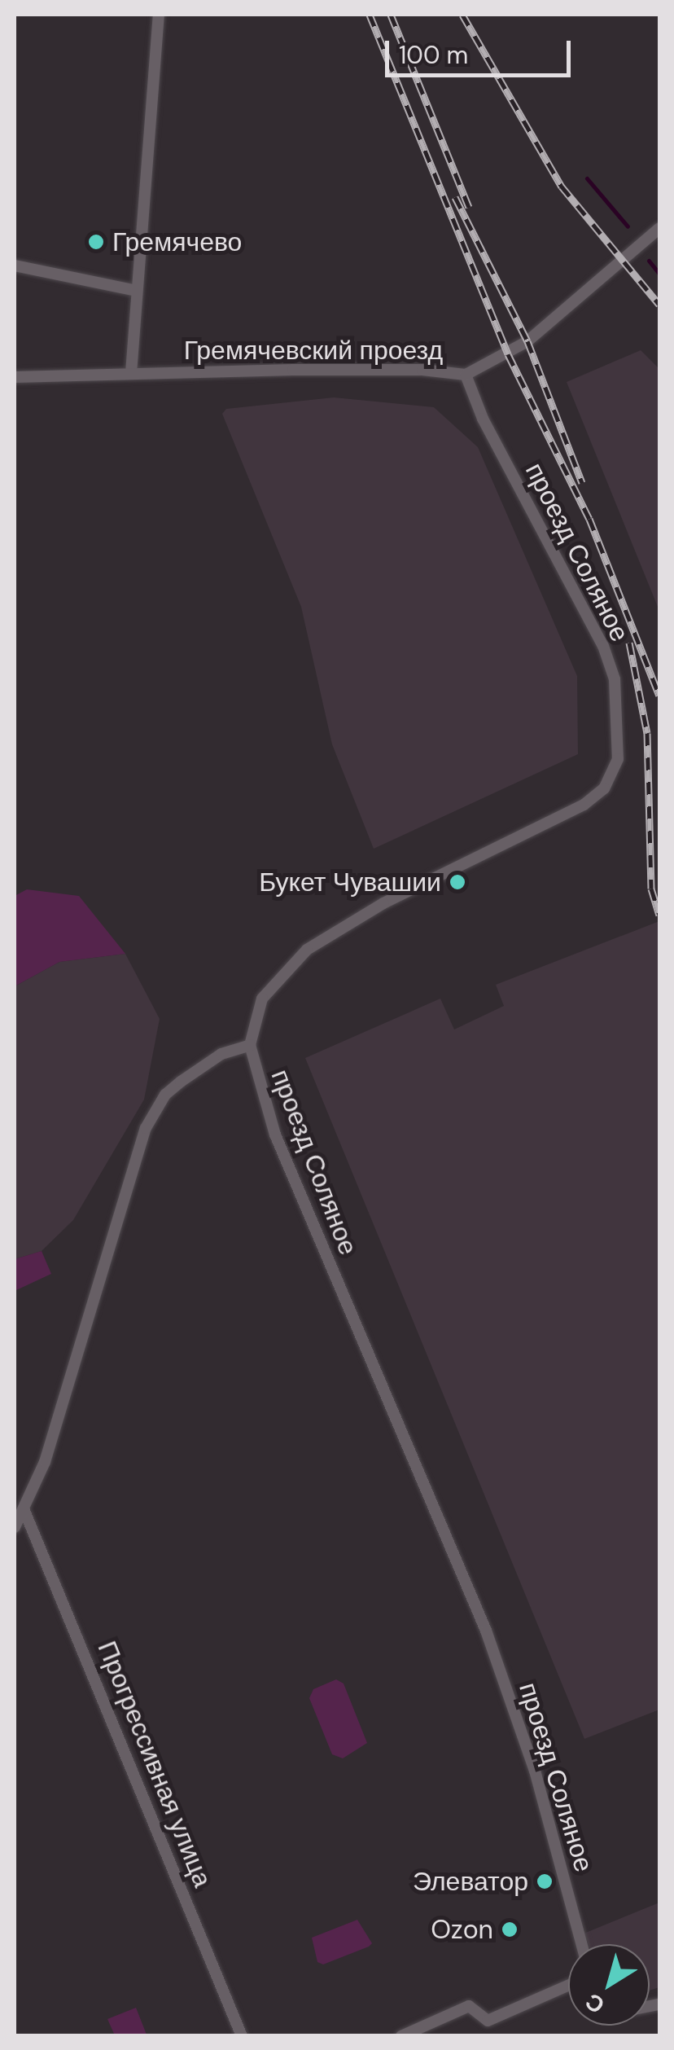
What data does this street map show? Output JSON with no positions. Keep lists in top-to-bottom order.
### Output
{
  "streets": {
    "street": ["Гремячевский проезд", "проезд Соляное", "Прогрессивная улица"]
  },
  "crossings": [
    ["Гремячевский проезд", "проезд Соляное"]
  ],
  "places": [
    "Гремячево",
    "Букет Чувашии",
    "Элеватор",
    "Ozon"
  ],
  "scale_bar": "100 m",
  "north": "bottom left"
}
